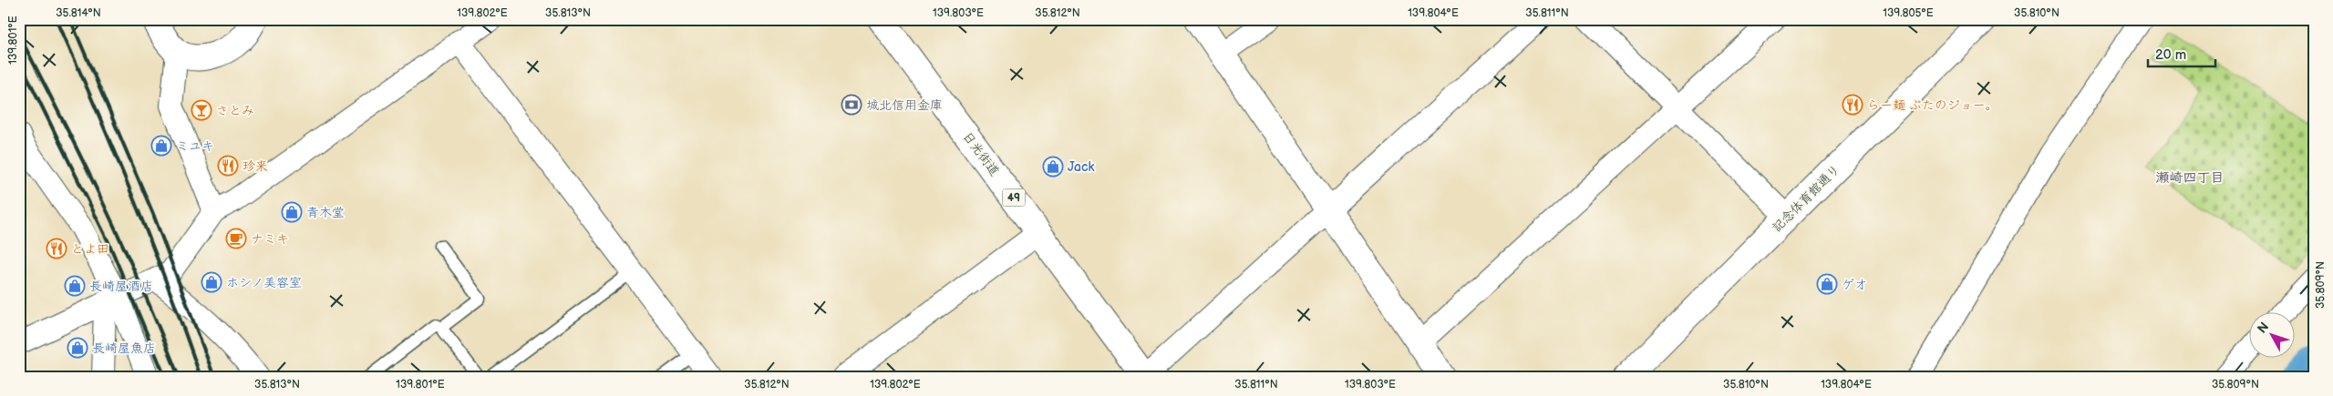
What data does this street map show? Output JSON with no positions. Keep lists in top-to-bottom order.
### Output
{
  "streets": {
    "street": ["日光街道", "49", "記念体育館通り"]
  },
  "districts": ["瀬崎四丁目"],
  "places": {
    "bank": ["城北信用金庫"],
    "restaurant": ["らー麺 ぶたのジョー。", "珍来", "とよ田"],
    "bar": ["さとみ"],
    "shop": [
      "ミユキ",
      "Jack",
      "青木堂",
      "ホシノ美容室",
      "ゲオ",
      "長崎屋酒店",
      "長崎屋魚店"
    ],
    "cafe": ["ナミキ"]
  },
  "scale_bar": "20 m",
  "north": "top left",
  "coordinates": [
    "35.814°N",
    "139.802°E",
    "35.813°N",
    "139.803°E",
    "35.812°N",
    "139.804°E",
    "35.811°N",
    "139.805°E",
    "35.810°N",
    "139.801°E",
    "35.809°N"
  ]
}
